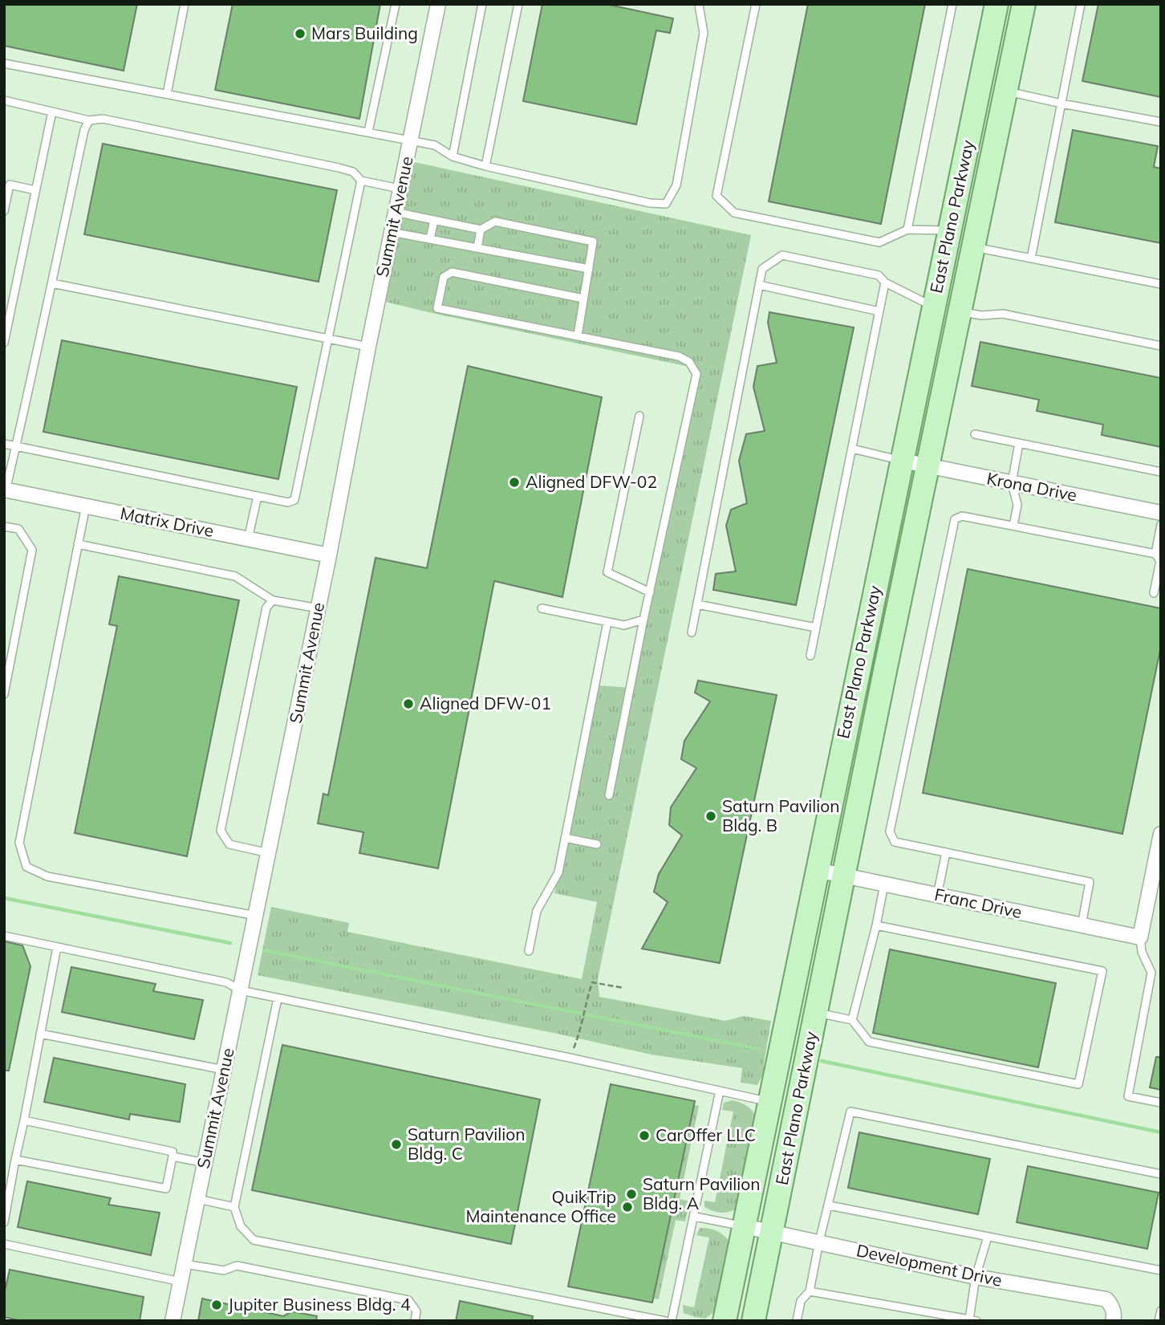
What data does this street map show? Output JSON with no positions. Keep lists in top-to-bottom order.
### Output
{
  "streets": {
    "main road": ["East Plano Parkway"],
    "street": [
      "Summit Avenue",
      "Krona Drive",
      "Matrix Drive",
      "Franc Drive",
      "Development Drive"
    ]
  },
  "crossings": [
    ["Summit Avenue", "Matrix Drive"],
    ["East Plano Parkway", "Krona Drive"],
    ["East Plano Parkway", "Franc Drive"],
    ["East Plano Parkway", "Development Drive"]
  ],
  "places": [
    "Mars Building",
    "Aligned DFW-02",
    "Aligned DFW-01",
    "Saturn Pavilion Bldg. B",
    "CarOffer LLC",
    "Saturn Pavilion Bldg. C",
    "Saturn Pavilion Bldg. A",
    "QuikTrip Maintenance Office",
    "Jupiter Business Bldg. 4"
  ]
}
